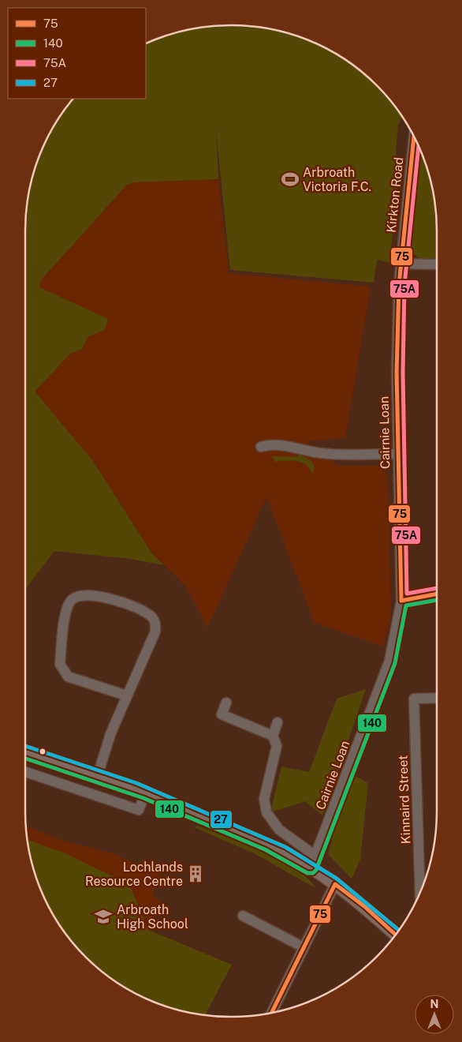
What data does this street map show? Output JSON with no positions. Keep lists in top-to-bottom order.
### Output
{
  "streets": {
    "street": ["Kirkton Road", "Cairnie Loan", "Kinnaird Street"]
  },
  "crossings": [
    ["Kirkton Road", "Cairnie Loan"]
  ],
  "places": {
    "sports": ["Arbroath Victoria F.C."],
    "building": ["Lochlands Resource Centre"],
    "school or university": ["Arbroath High School"]
  },
  "lines": [
    "transit line 75",
    "transit line 75A",
    "transit line 140",
    "transit line 27"
  ],
  "legend": [
    "75",
    "140",
    "75A",
    "27"
  ],
  "north": "top"
}
